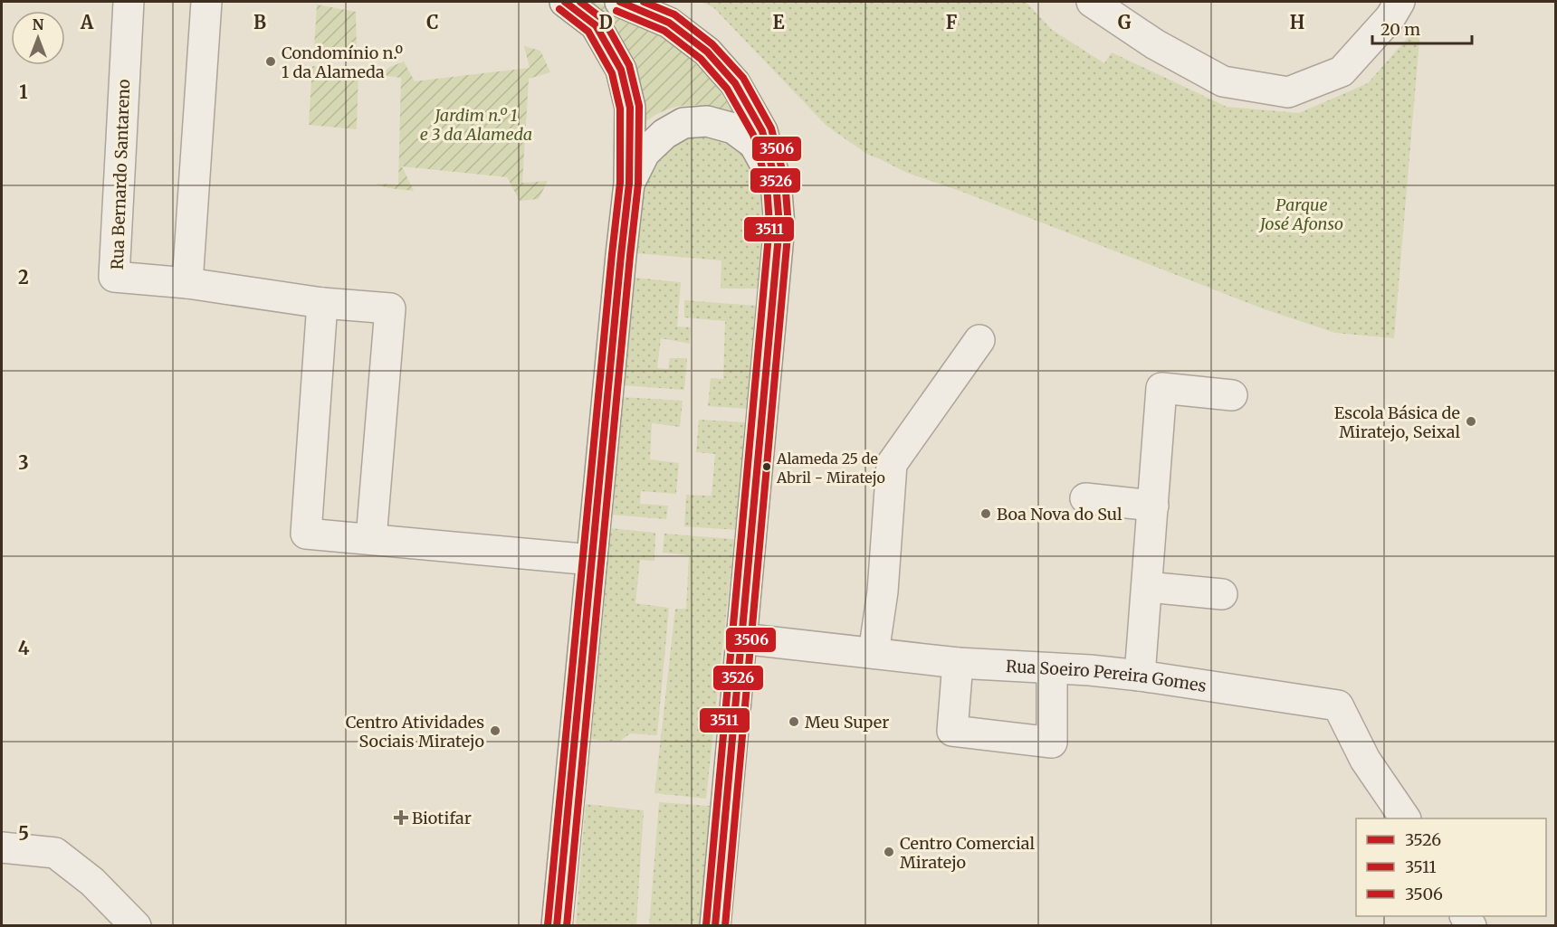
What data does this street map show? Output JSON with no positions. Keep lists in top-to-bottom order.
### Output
{
  "streets": {
    "street": ["Rua Bernardo Santareno", "Rua Soeiro Pereira Gomes"]
  },
  "parks": ["Jardim n.º 1 e 3 da Alameda", "Parque José Afonso"],
  "places": {
    "other": [
      "Condomínio n.º 1 da Alameda",
      "Escola Básica de Miratejo, Seixal",
      "Alameda 25 de Abril - Miratejo",
      "Boa Nova do Sul",
      "Meu Super",
      "Centro Atividades Sociais Miratejo",
      "Centro Comercial Miratejo"
    ],
    "health": ["Biotifar"]
  },
  "lines": ["transit line 3526", "transit line 3511", "transit line 3506"],
  "legend": ["3526", "3511", "3506"],
  "scale_bar": "20 m",
  "north": "top",
  "grid": {
    "columns": [
      "A",
      "B",
      "C",
      "D",
      "E",
      "F",
      "G",
      "H"
    ],
    "rows": [
      "1",
      "2",
      "3",
      "4",
      "5"
    ]
  }
}
